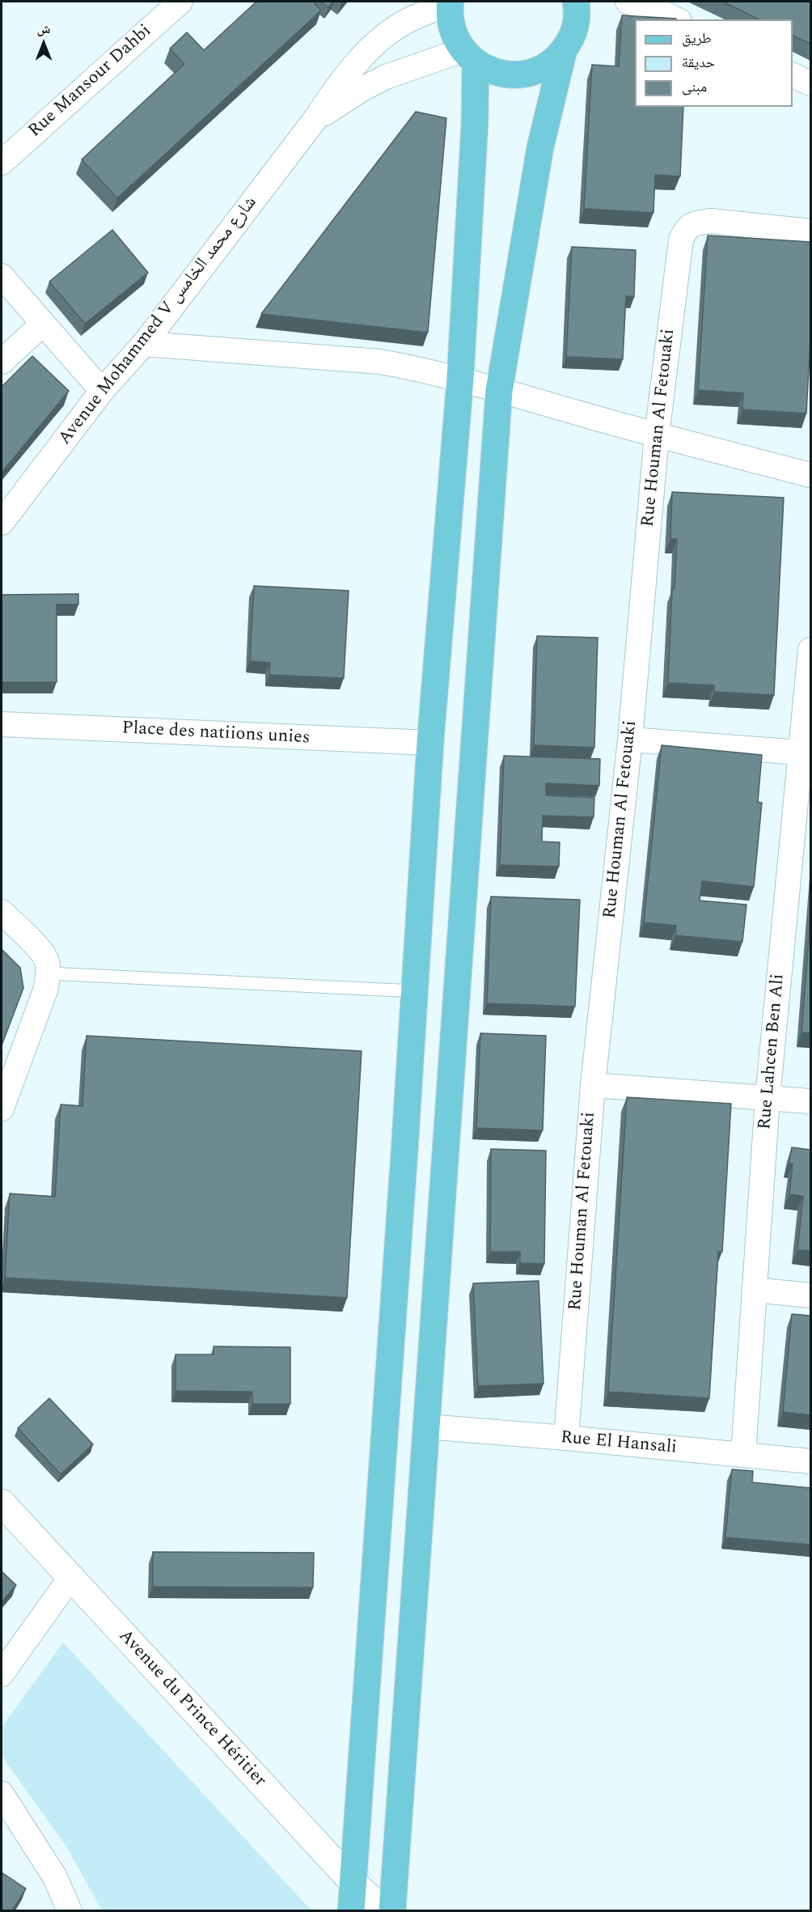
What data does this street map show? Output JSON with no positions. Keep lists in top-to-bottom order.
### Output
{
  "streets": {
    "street": [
      "Rue Mansour Dahbi",
      "Avenue Mohammed V شارع محمد الخامس",
      "Rue Houman Al Fetouaki",
      "Place des natiions unies",
      "Rue Lahcen Ben Ali",
      "Rue El Hansali",
      "Avenue du Prince Héritier"
    ]
  },
  "crossings": [
    ["Rue Houman Al Fetouaki", "Rue El Hansali"],
    ["Rue Lahcen Ben Ali", "Rue El Hansali"]
  ],
  "legend": ["طريق", "حديقة", "مبنى"],
  "north": "top"
}
